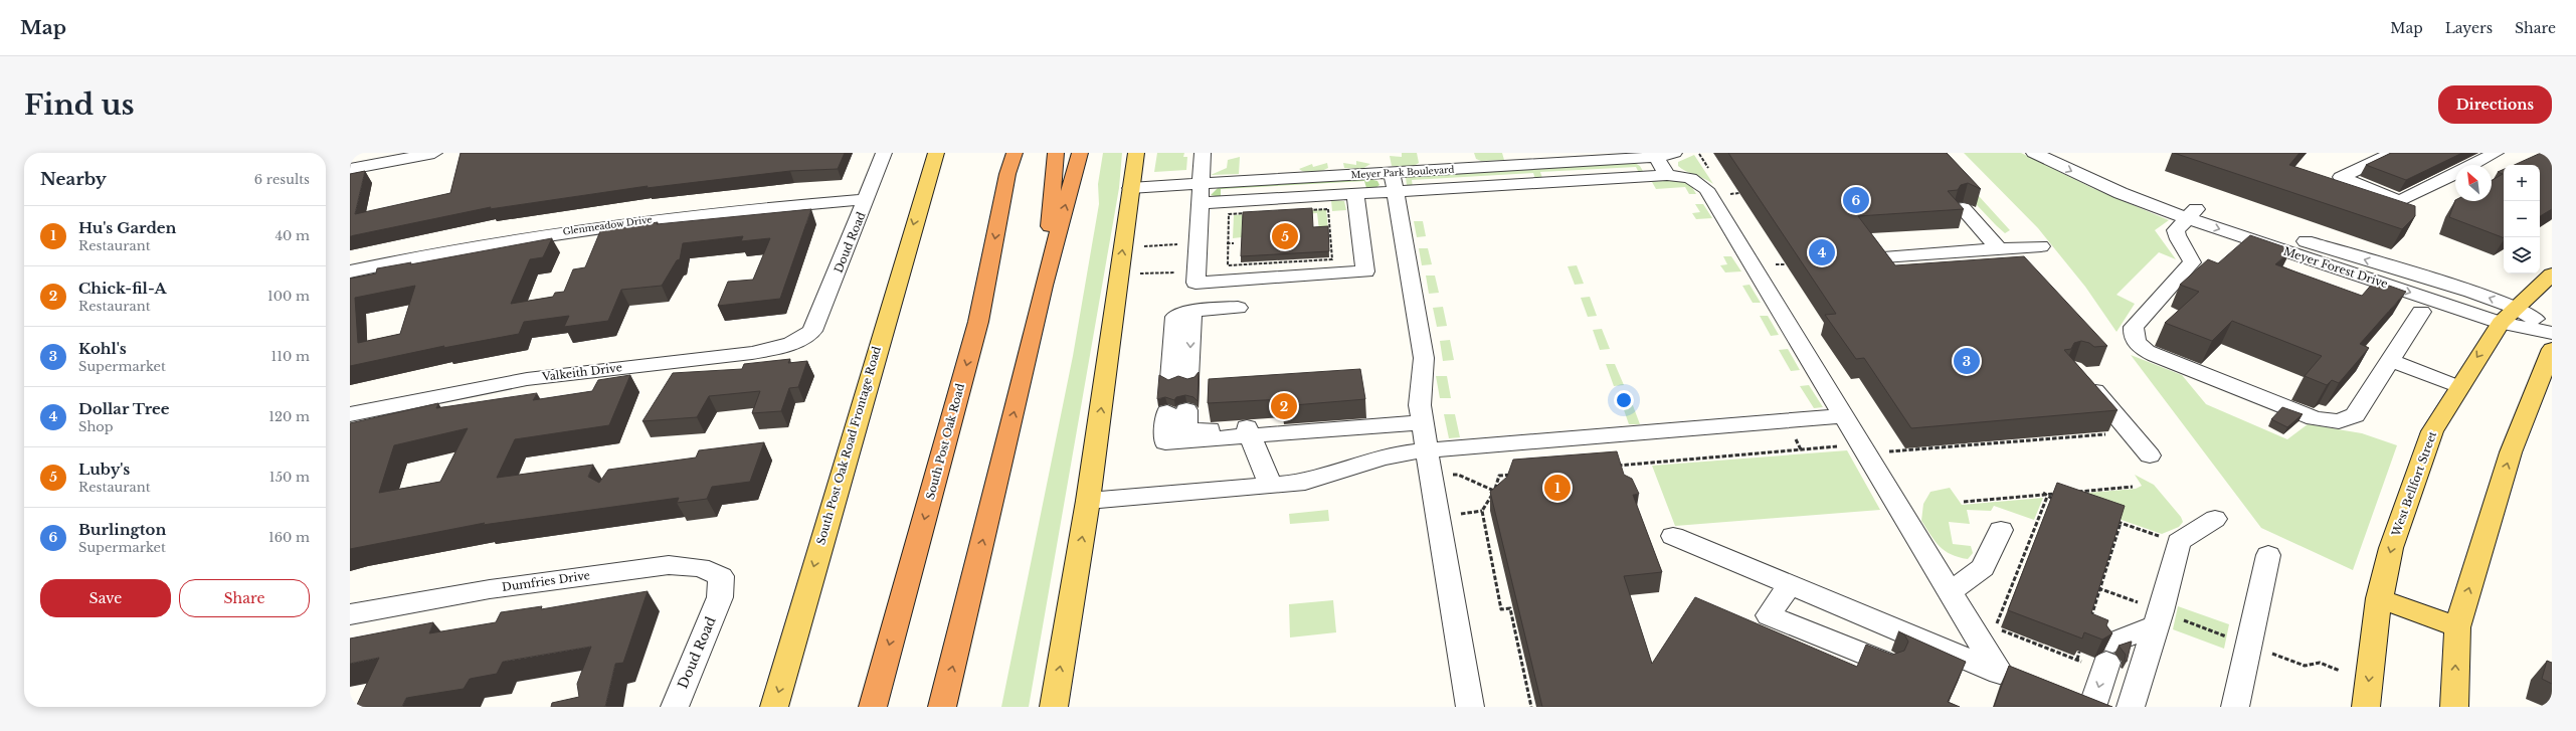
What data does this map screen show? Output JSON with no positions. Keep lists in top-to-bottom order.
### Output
{
  "streets": {
    "highway": ["South Post Oak Road"],
    "main road": ["South Post Oak Road Frontage Road", "West Bellfort Street"],
    "street": [
      "Meyer Park Boulevard",
      "Glenmeadow Drive",
      "Doud Road",
      "Meyer Forest Drive",
      "Valkeith Drive",
      "Dumfries Drive"
    ]
  },
  "crossings": [
    ["Glenmeadow Drive", "Doud Road"],
    ["Doud Road", "Valkeith Drive"],
    ["Doud Road", "Dumfries Drive"],
    ["Meyer Forest Drive", "West Bellfort Street"]
  ],
  "one_way": ["South Post Oak Road Frontage Road"],
  "north": "top left",
  "page": {
    "header": "Map",
    "nav": ["Map", "Layers", "Share"],
    "buttons": [
      "Directions",
      ["Save", "Share"]
    ],
    "title": "Find us",
    "heading": ["Nearby", "6 results"],
    "map_buttons": ["+", "−"],
    "pins": [
      "6",
      "5",
      "4",
      "3",
      "2",
      "1"
    ],
    "list": [
      {
        "mark": "1",
        "name": "Hu's Garden",
        "note": "Restaurant",
        "value": "40 m"
      },
      {
        "mark": "2",
        "name": "Chick-fil-A",
        "note": "Restaurant",
        "value": "100 m"
      },
      {
        "mark": "3",
        "name": "Kohl's",
        "note": "Supermarket",
        "value": "110 m"
      },
      {
        "mark": "4",
        "name": "Dollar Tree",
        "note": "Shop",
        "value": "120 m"
      },
      {
        "mark": "5",
        "name": "Luby's",
        "note": "Restaurant",
        "value": "150 m"
      },
      {
        "mark": "6",
        "name": "Burlington",
        "note": "Supermarket",
        "value": "160 m"
      }
    ]
  }
}
